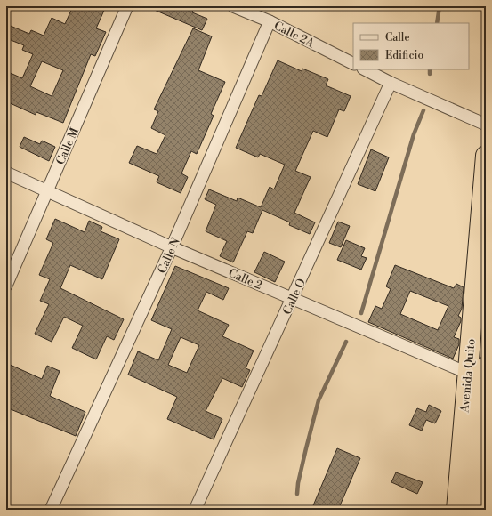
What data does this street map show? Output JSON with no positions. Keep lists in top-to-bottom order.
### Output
{
  "streets": {
    "highway": ["Avenida Quito"],
    "street": [
      "Calle 2A",
      "Calle M",
      "Calle N",
      "Calle 2",
      "Calle O"
    ]
  },
  "crossings": [
    ["Calle 2A", "Calle N"],
    ["Calle M", "Calle 2"],
    ["Calle N", "Calle 2"],
    ["Calle 2", "Calle O"],
    ["Calle 2", "Avenida Quito"]
  ],
  "legend": ["Calle", "Edificio"]
}
